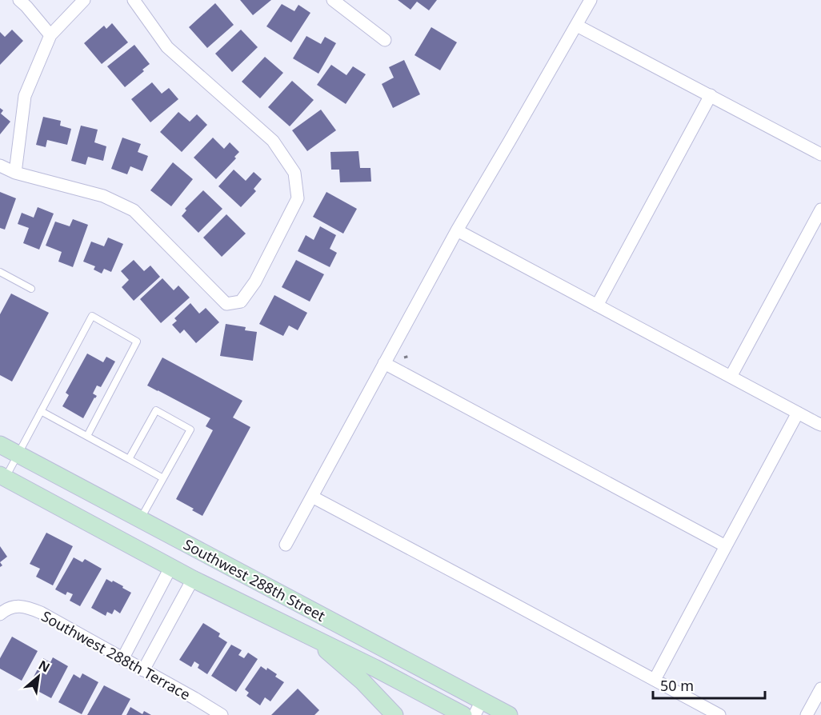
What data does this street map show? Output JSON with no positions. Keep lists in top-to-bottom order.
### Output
{
  "streets": {
    "main road": ["Southwest 288th Street"],
    "street": ["Southwest 288th Terrace"]
  },
  "scale_bar": "50 m",
  "north": "top right"
}
